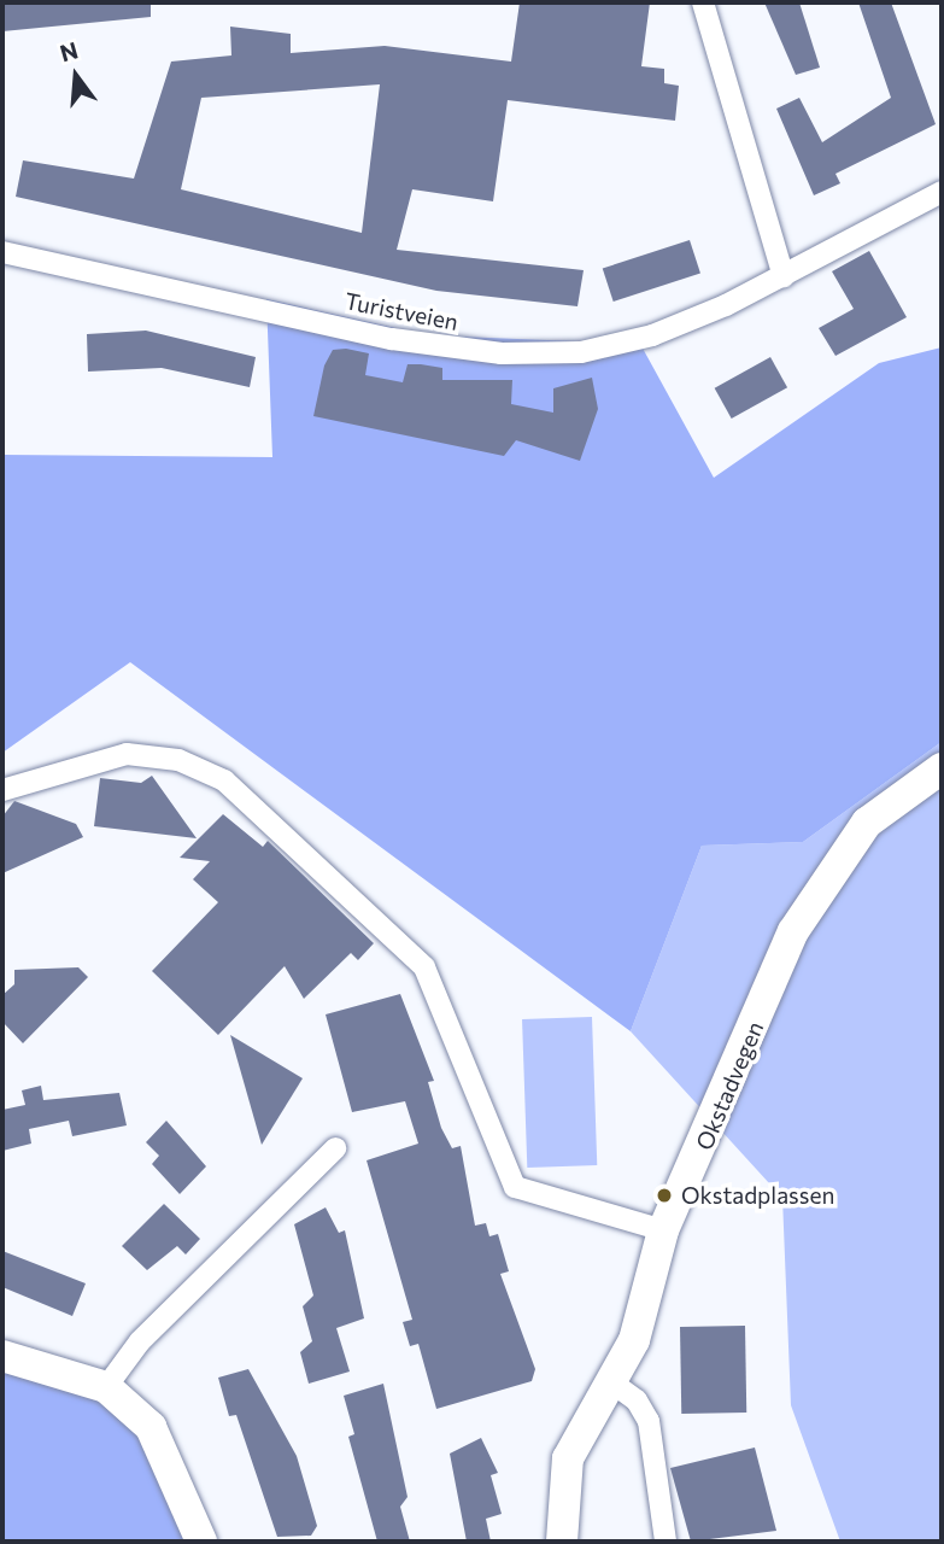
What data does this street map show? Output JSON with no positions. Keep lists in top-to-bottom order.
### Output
{
  "streets": {
    "street": ["Turistveien", "Okstadvegen"]
  },
  "places": ["Okstadplassen"],
  "north": "top"
}
